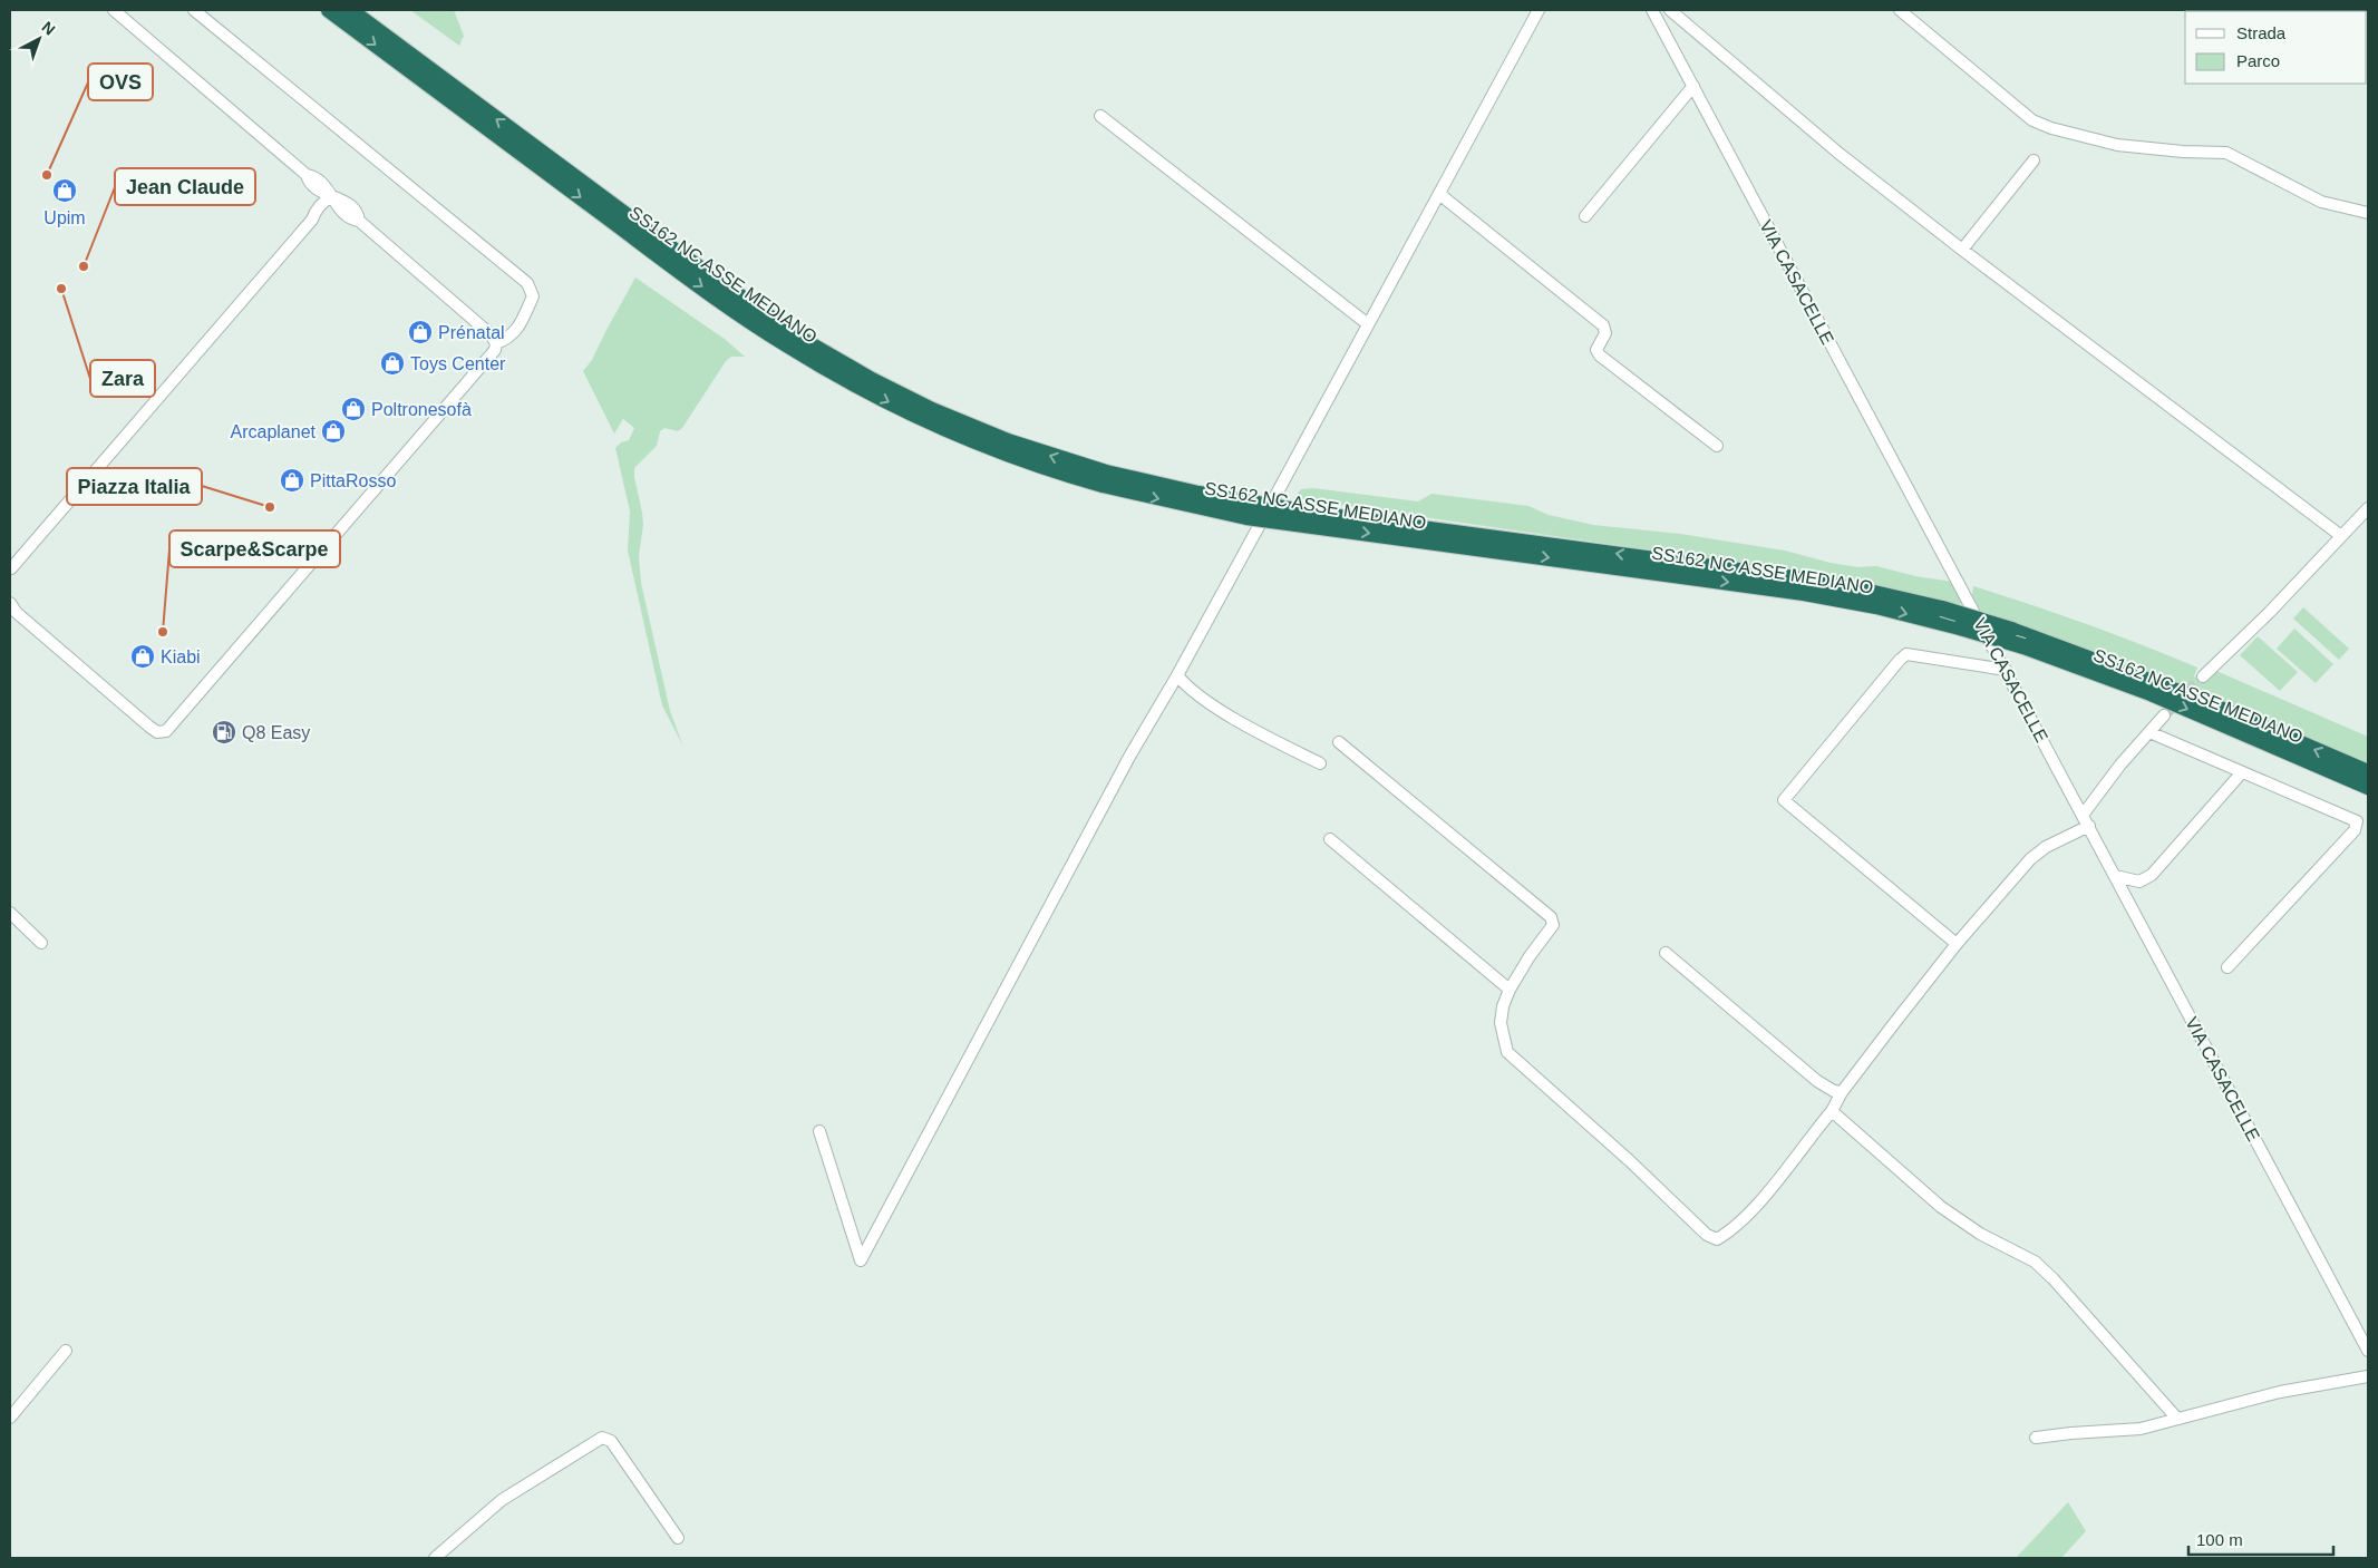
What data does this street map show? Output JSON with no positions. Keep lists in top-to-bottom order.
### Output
{
  "streets": {
    "highway": ["SS162 NC ASSE MEDIANO"],
    "street": ["VIA CASACELLE"]
  },
  "places": {
    "other": [
      "OVS",
      "Jean Claude",
      "Zara",
      "Piazza Italia",
      "Scarpe&Scarpe"
    ],
    "shop": [
      "Upim",
      "Prénatal",
      "Toys Center",
      "Poltronesofà",
      "Arcaplanet",
      "PittaRosso",
      "Kiabi"
    ],
    "fuel station": ["Q8 Easy"]
  },
  "legend": ["Strada", "Parco"],
  "scale_bar": "100 m",
  "north": "top right"
}
